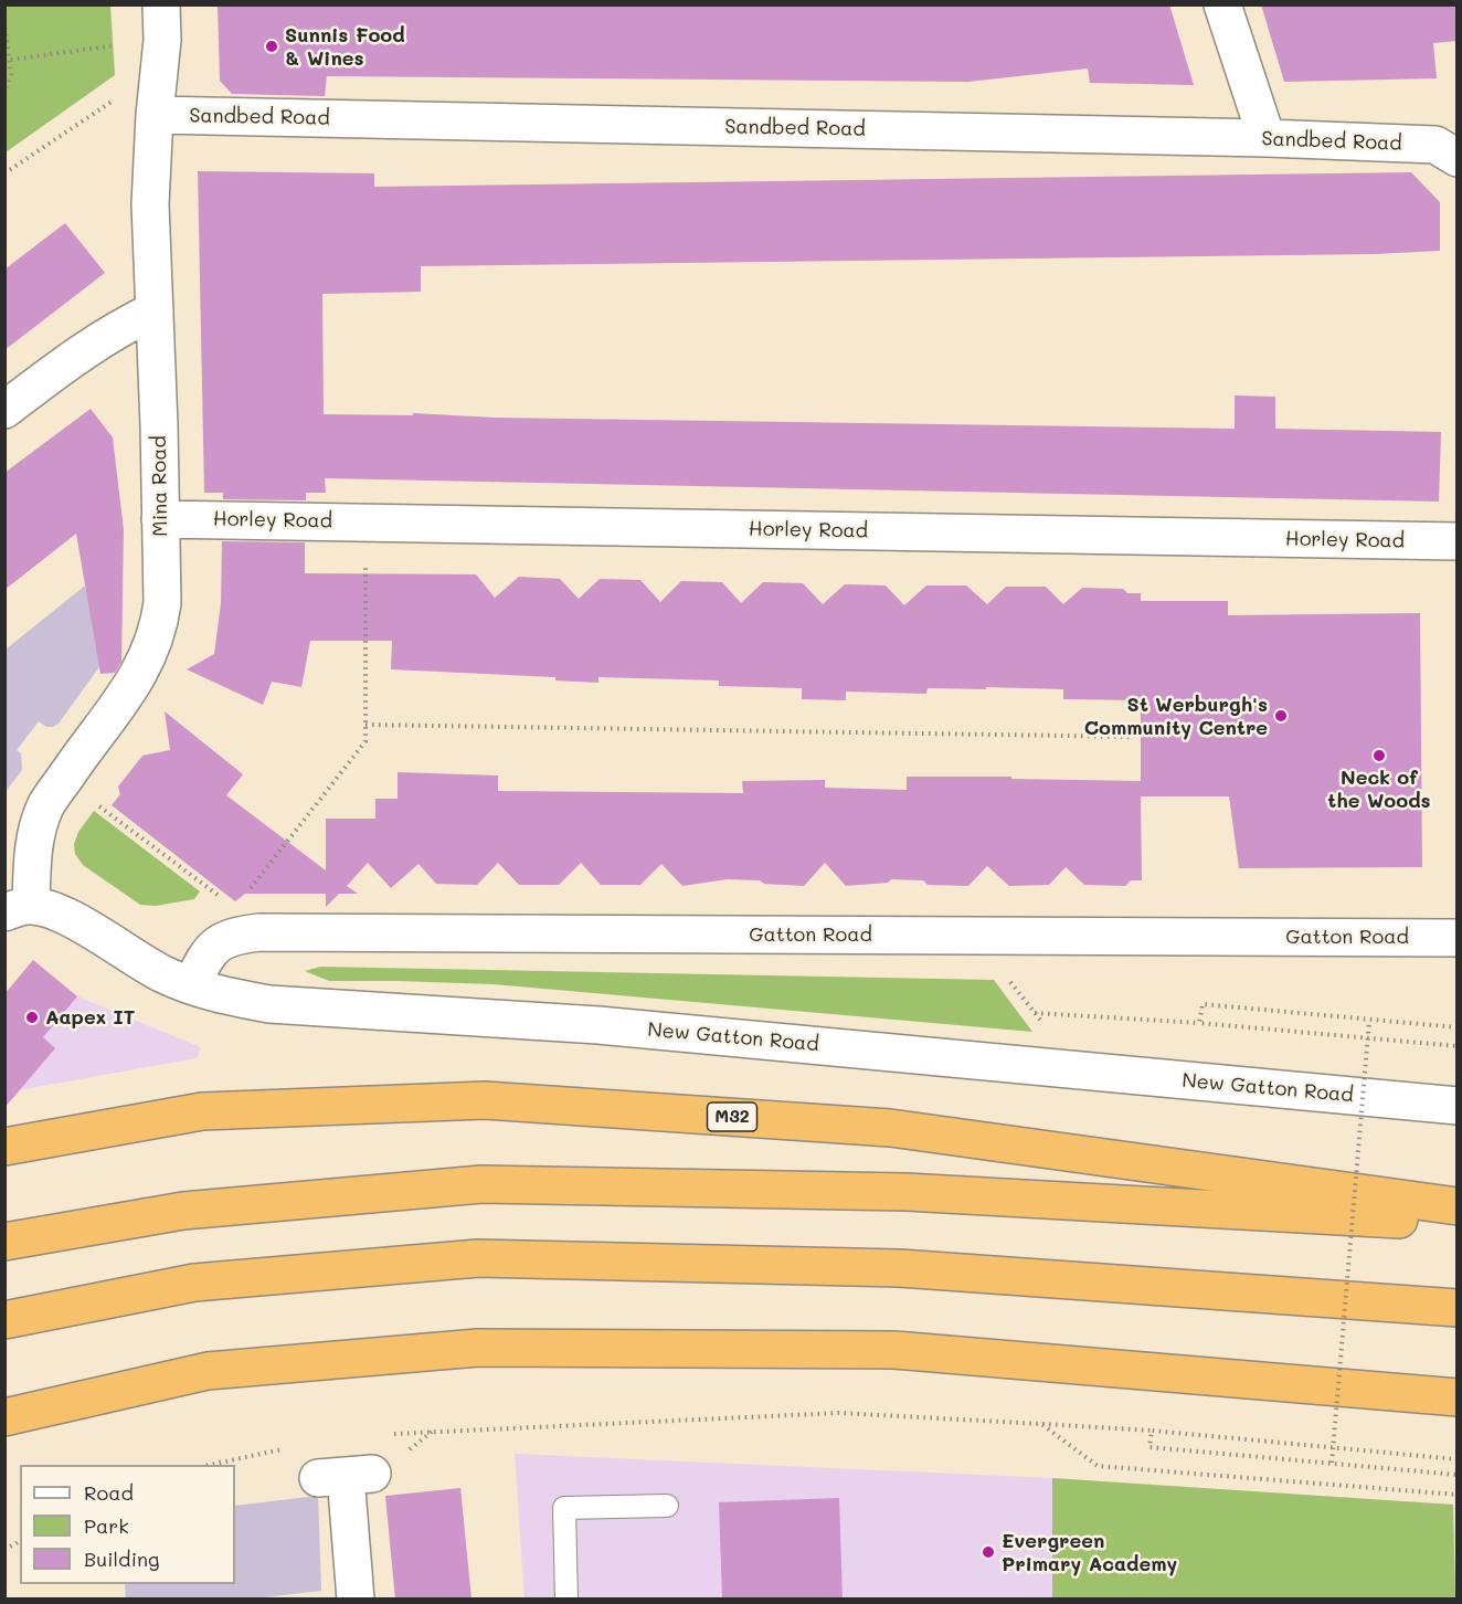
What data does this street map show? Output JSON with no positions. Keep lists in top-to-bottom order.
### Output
{
  "streets": {
    "highway": ["M32"],
    "street": [
      "Sandbed Road",
      "Mina Road",
      "Horley Road",
      "Gatton Road",
      "New Gatton Road"
    ]
  },
  "crossings": [
    ["Sandbed Road", "Mina Road"],
    ["Mina Road", "Horley Road"],
    ["Mina Road", "New Gatton Road"],
    ["Gatton Road", "New Gatton Road"]
  ],
  "places": [
    "Sunnis Food & Wines",
    "St Werburgh's Community Centre",
    "Neck of the Woods",
    "Aapex IT",
    "Evergreen Primary Academy"
  ],
  "legend": ["Road", "Park", "Building"]
}
